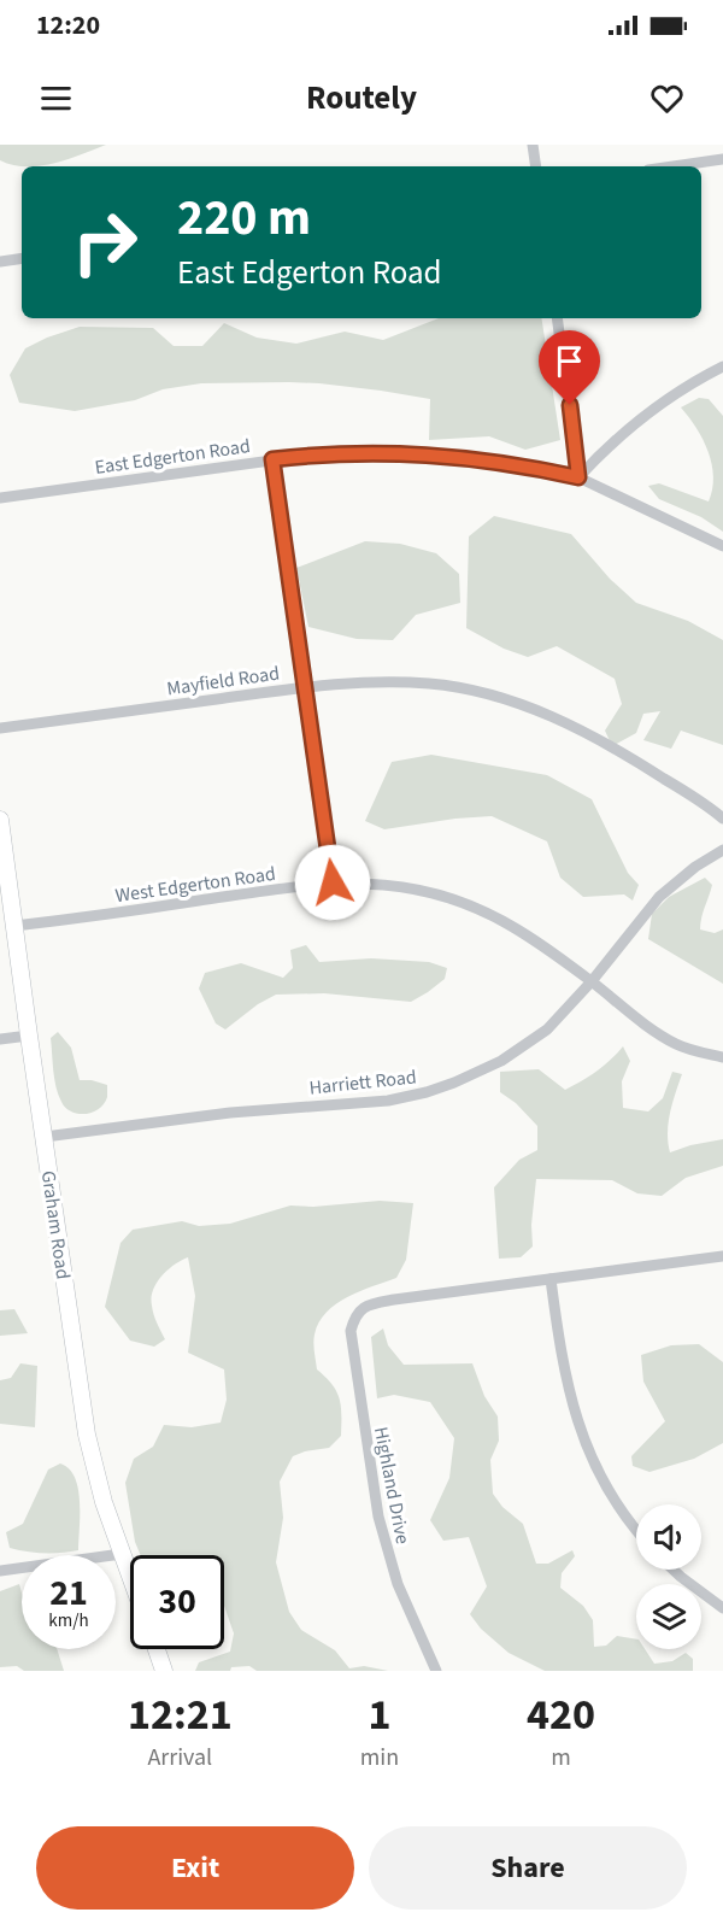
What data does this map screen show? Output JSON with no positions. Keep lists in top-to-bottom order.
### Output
{
  "streets": {
    "main road": ["Graham Road"],
    "street": [
      "East Edgerton Road",
      "Mayfield Road",
      "West Edgerton Road",
      "Harriett Road",
      "Highland Drive"
    ]
  },
  "crossings": [
    ["West Edgerton Road", "Harriett Road"],
    ["West Edgerton Road", "Graham Road"],
    ["Harriett Road", "Graham Road"]
  ],
  "page": {
    "status": "12:20",
    "header": "Routely",
    "turn": ["220 m", "East Edgerton Road"],
    "speed": "21 km/h",
    "limit": "30",
    "eta": [
      "12:21",
      "Arrival",
      "1",
      "min",
      "420",
      "m"
    ],
    "buttons": ["Exit", "Share"]
  }
}
